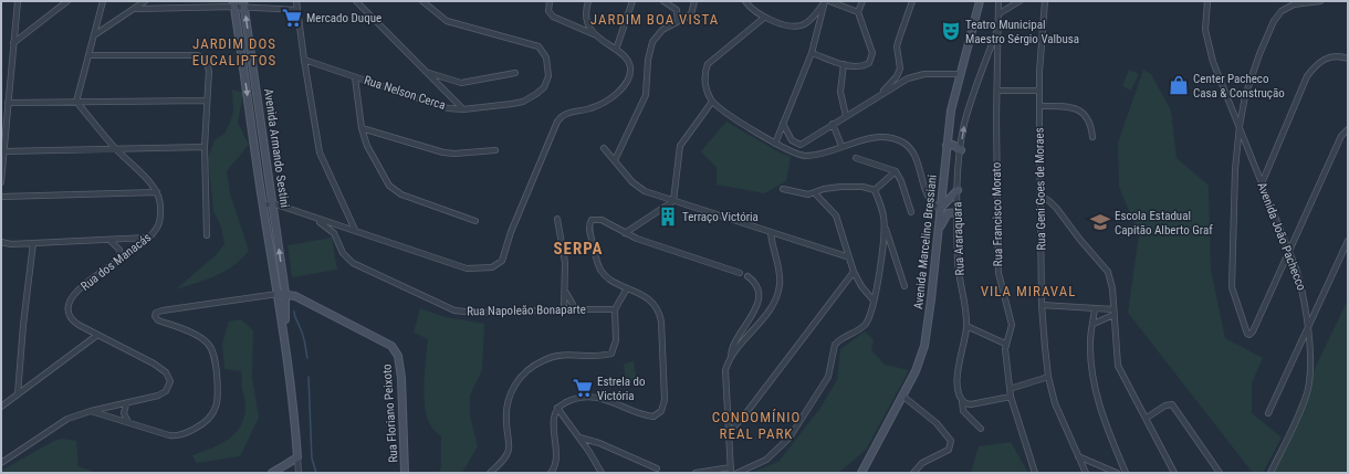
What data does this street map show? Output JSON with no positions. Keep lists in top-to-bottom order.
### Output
{
  "streets": {
    "street": [
      "Rua Nelson Cerca",
      "Avenida Armando Sestini",
      "Rua Geni Goes de Moraes",
      "Rua Francisco Morato",
      "Avenida João Pachecco",
      "Rua Araraquara",
      "Avenida Marcelino Bressiani",
      "Rua dos Manacás",
      "Rua Napoleão Bonaparte",
      "Rua Floriano Peixoto"
    ]
  },
  "crossings": [
    ["Avenida Armando Sestini", "Rua Floriano Peixoto"],
    ["Rua Francisco Morato", "Rua Araraquara"]
  ],
  "districts": [
    "JARDIM BOA VISTA",
    "JARDIM DOS EUCALIPTOS",
    "SERPA",
    "VILA MIRAVAL",
    "CONDOMÍNIO REAL PARK"
  ],
  "places": {
    "supermarket": ["Mercado Duque", "Estrela do Victória"],
    "theatre": ["Teatro Municipal Maestro Sérgio Valbusa"],
    "shop": ["Center Pacheco Casa & Construção"],
    "building": ["Terraço Victória"],
    "school or university": ["Escola Estadual Capitão Alberto Graf"]
  }
}
